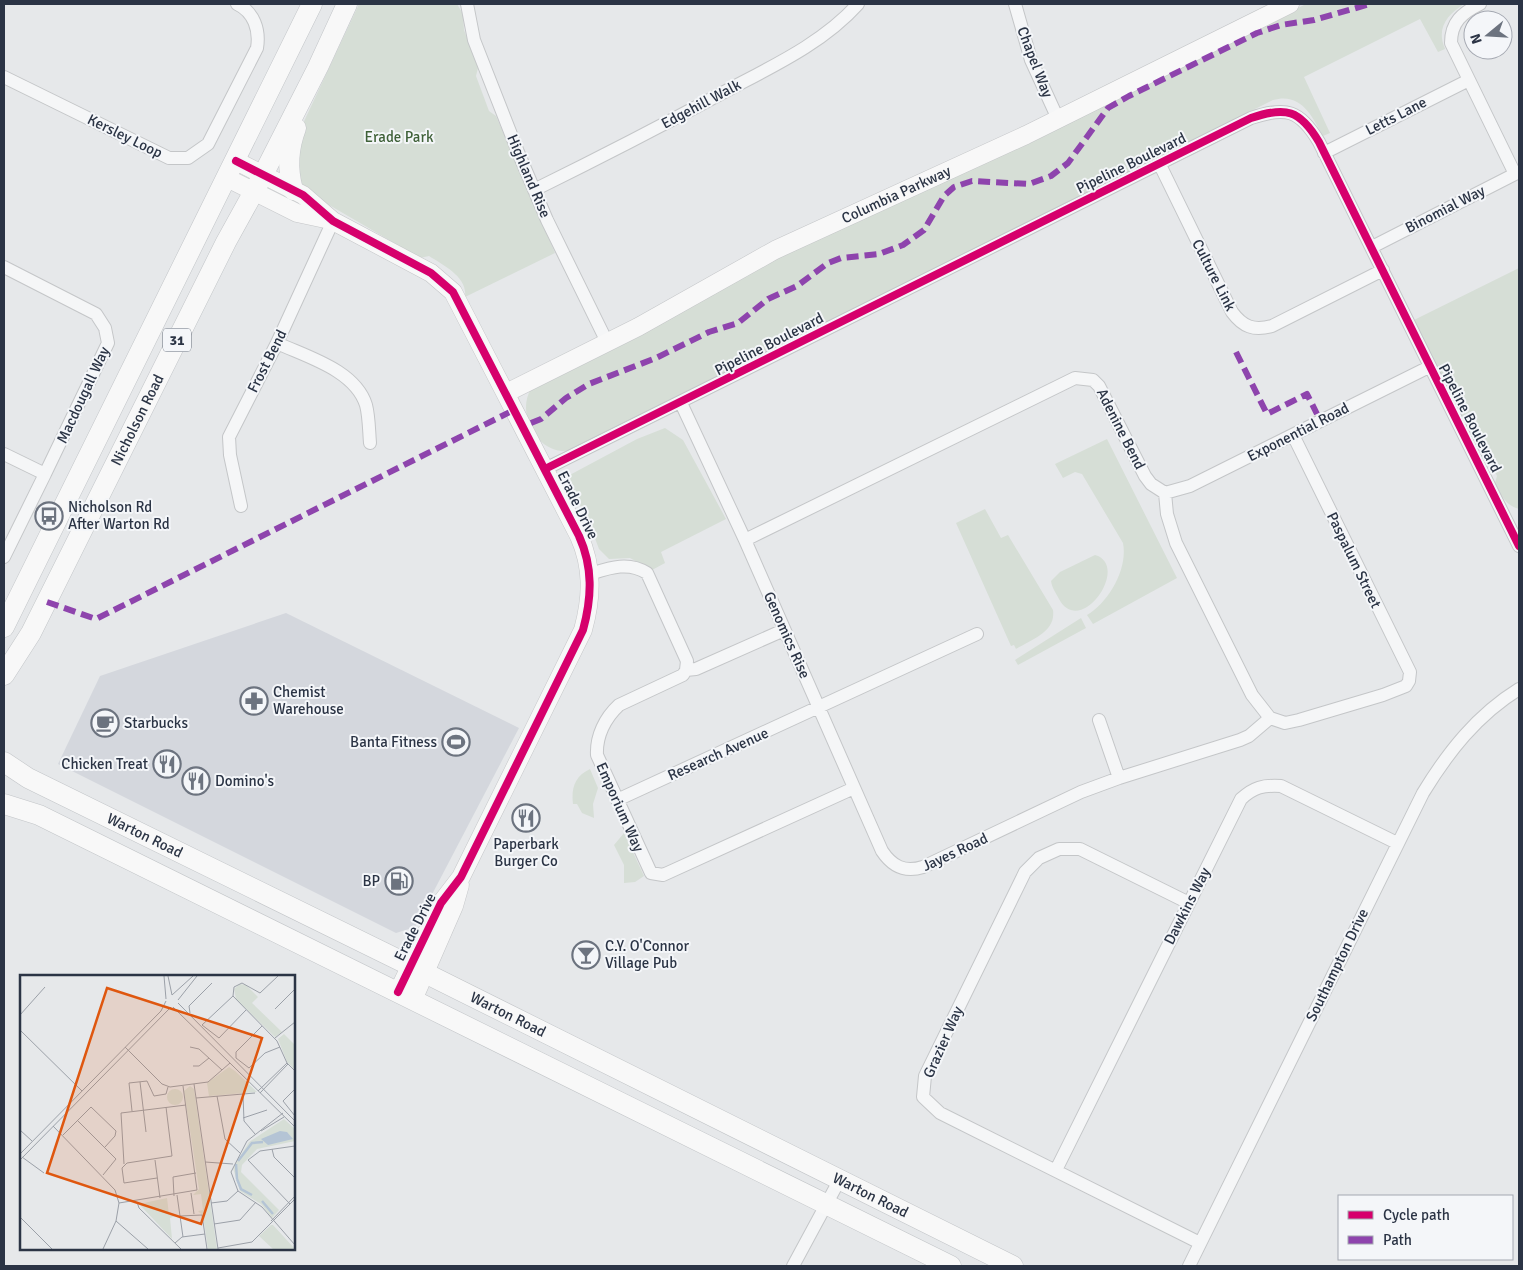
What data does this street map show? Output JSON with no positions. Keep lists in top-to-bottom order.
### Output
{
  "streets": {
    "main road": ["31", "Nicholson Road", "Warton Road"],
    "street": [
      "Chapel Way",
      "Edgehill Walk",
      "Letts Lane",
      "Kersley Loop",
      "Pipeline Boulevard",
      "Highland Rise",
      "Columbia Parkway",
      "Binomial Way",
      "Culture Link",
      "Frost Bend",
      "Macdougall Way",
      "Adenine Bend",
      "Exponential Road",
      "Erade Drive",
      "Paspalum Street",
      "Genomics Rise",
      "Research Avenue",
      "Emporium Way",
      "Jayes Road",
      "Dawkins Way",
      "Southampton Drive",
      "Grazier Way"
    ]
  },
  "crossings": [
    ["Chapel Way", "Columbia Parkway"],
    ["Edgehill Walk", "Highland Rise"],
    ["Letts Lane", "Pipeline Boulevard"],
    ["Pipeline Boulevard", "Binomial Way"],
    ["Pipeline Boulevard", "Culture Link"],
    ["Pipeline Boulevard", "Exponential Road"],
    ["Pipeline Boulevard", "Erade Drive"],
    ["Pipeline Boulevard", "Genomics Rise"],
    ["Highland Rise", "Columbia Parkway"],
    ["Columbia Parkway", "Erade Drive"],
    ["Frost Bend", "Erade Drive"],
    ["Nicholson Road", "Erade Drive"],
    ["Adenine Bend", "Exponential Road"],
    ["Adenine Bend", "Genomics Rise"],
    ["Exponential Road", "Paspalum Street"],
    ["Erade Drive", "Warton Road"],
    ["Paspalum Street", "Jayes Road"],
    ["Genomics Rise", "Research Avenue"],
    ["Genomics Rise", "Emporium Way"],
    ["Genomics Rise", "Jayes Road"],
    ["Research Avenue", "Emporium Way"],
    ["Research Avenue", "Jayes Road"],
    ["Emporium Way", "Jayes Road"],
    ["Dawkins Way", "Southampton Drive"],
    ["Dawkins Way", "Grazier Way"],
    ["Southampton Drive", "Grazier Way"]
  ],
  "parks": ["Erade Park"],
  "places": {
    "bus stop": ["Nicholson Rd After Warton Rd"],
    "pharmacy": ["Chemist Warehouse"],
    "cafe": ["Starbucks"],
    "sports": ["Banta Fitness"],
    "restaurant": ["Chicken Treat", "Domino's", "Paperbark Burger Co"],
    "fuel station": ["BP"],
    "bar": ["C.Y. O'Connor Village Pub"]
  },
  "legend": ["Cycle path", "Path"],
  "north": "left"
}
